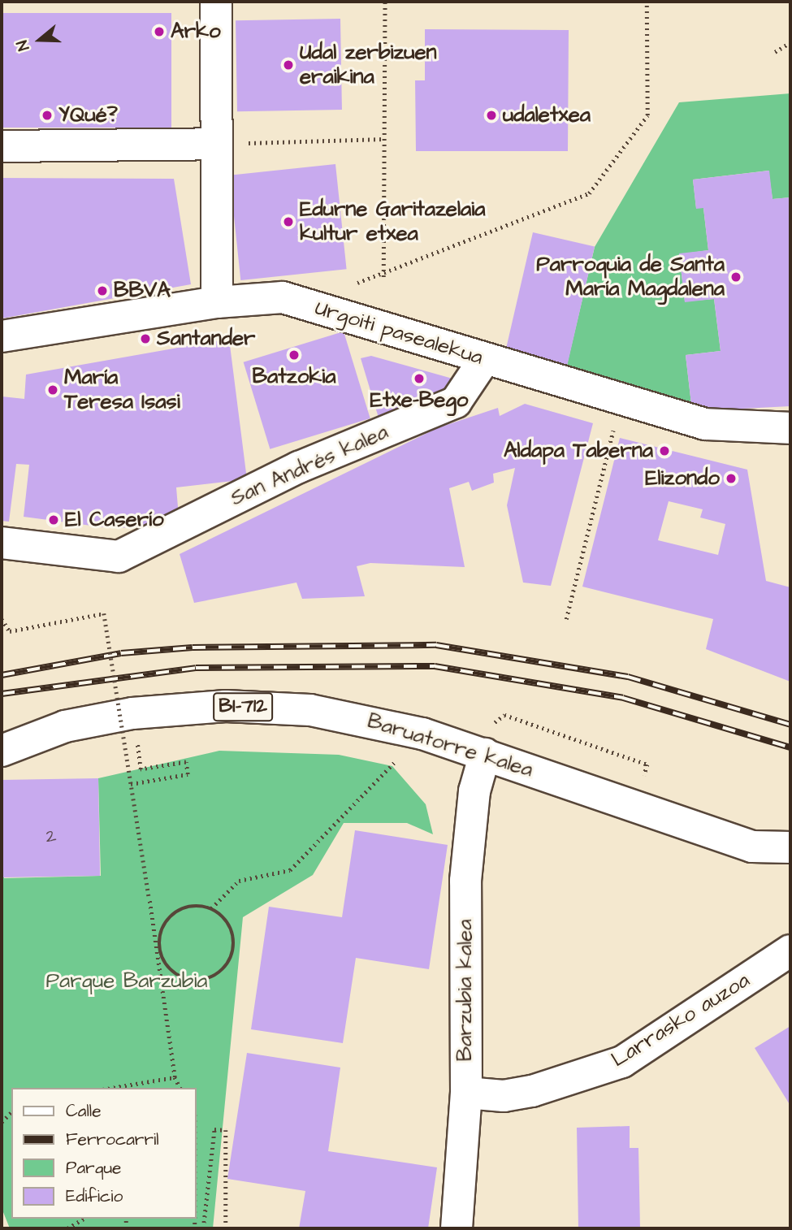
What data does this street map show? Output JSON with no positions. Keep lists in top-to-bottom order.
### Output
{
  "streets": {
    "street": [
      "Urgoiti pasealekua",
      "San Andrés kalea",
      "BI-712",
      "Baruatorre kalea",
      "Barzubia kalea",
      "Larrasko auzoa"
    ]
  },
  "crossings": [
    ["Urgoiti pasealekua", "San Andrés kalea"],
    ["Baruatorre kalea", "Barzubia kalea"],
    ["Barzubia kalea", "Larrasko auzoa"]
  ],
  "parks": ["Parque Barzubia"],
  "places": [
    "Arko",
    "Udal zerbizuen eraikina",
    "YQué?",
    "udaletxea",
    "Edurne Garitazelaia kultur etxea",
    "Parroquia de Santa María Magdalena",
    "BBVA",
    "Santander",
    "Batzokia",
    "Etxe-Bego",
    "María Teresa Isasi",
    "Aldapa Taberna",
    "Elizondo",
    "El Caserío"
  ],
  "house_numbers": ["2"],
  "legend": [
    "Calle",
    "Ferrocarril",
    "Parque",
    "Edificio"
  ],
  "north": "left"
}
